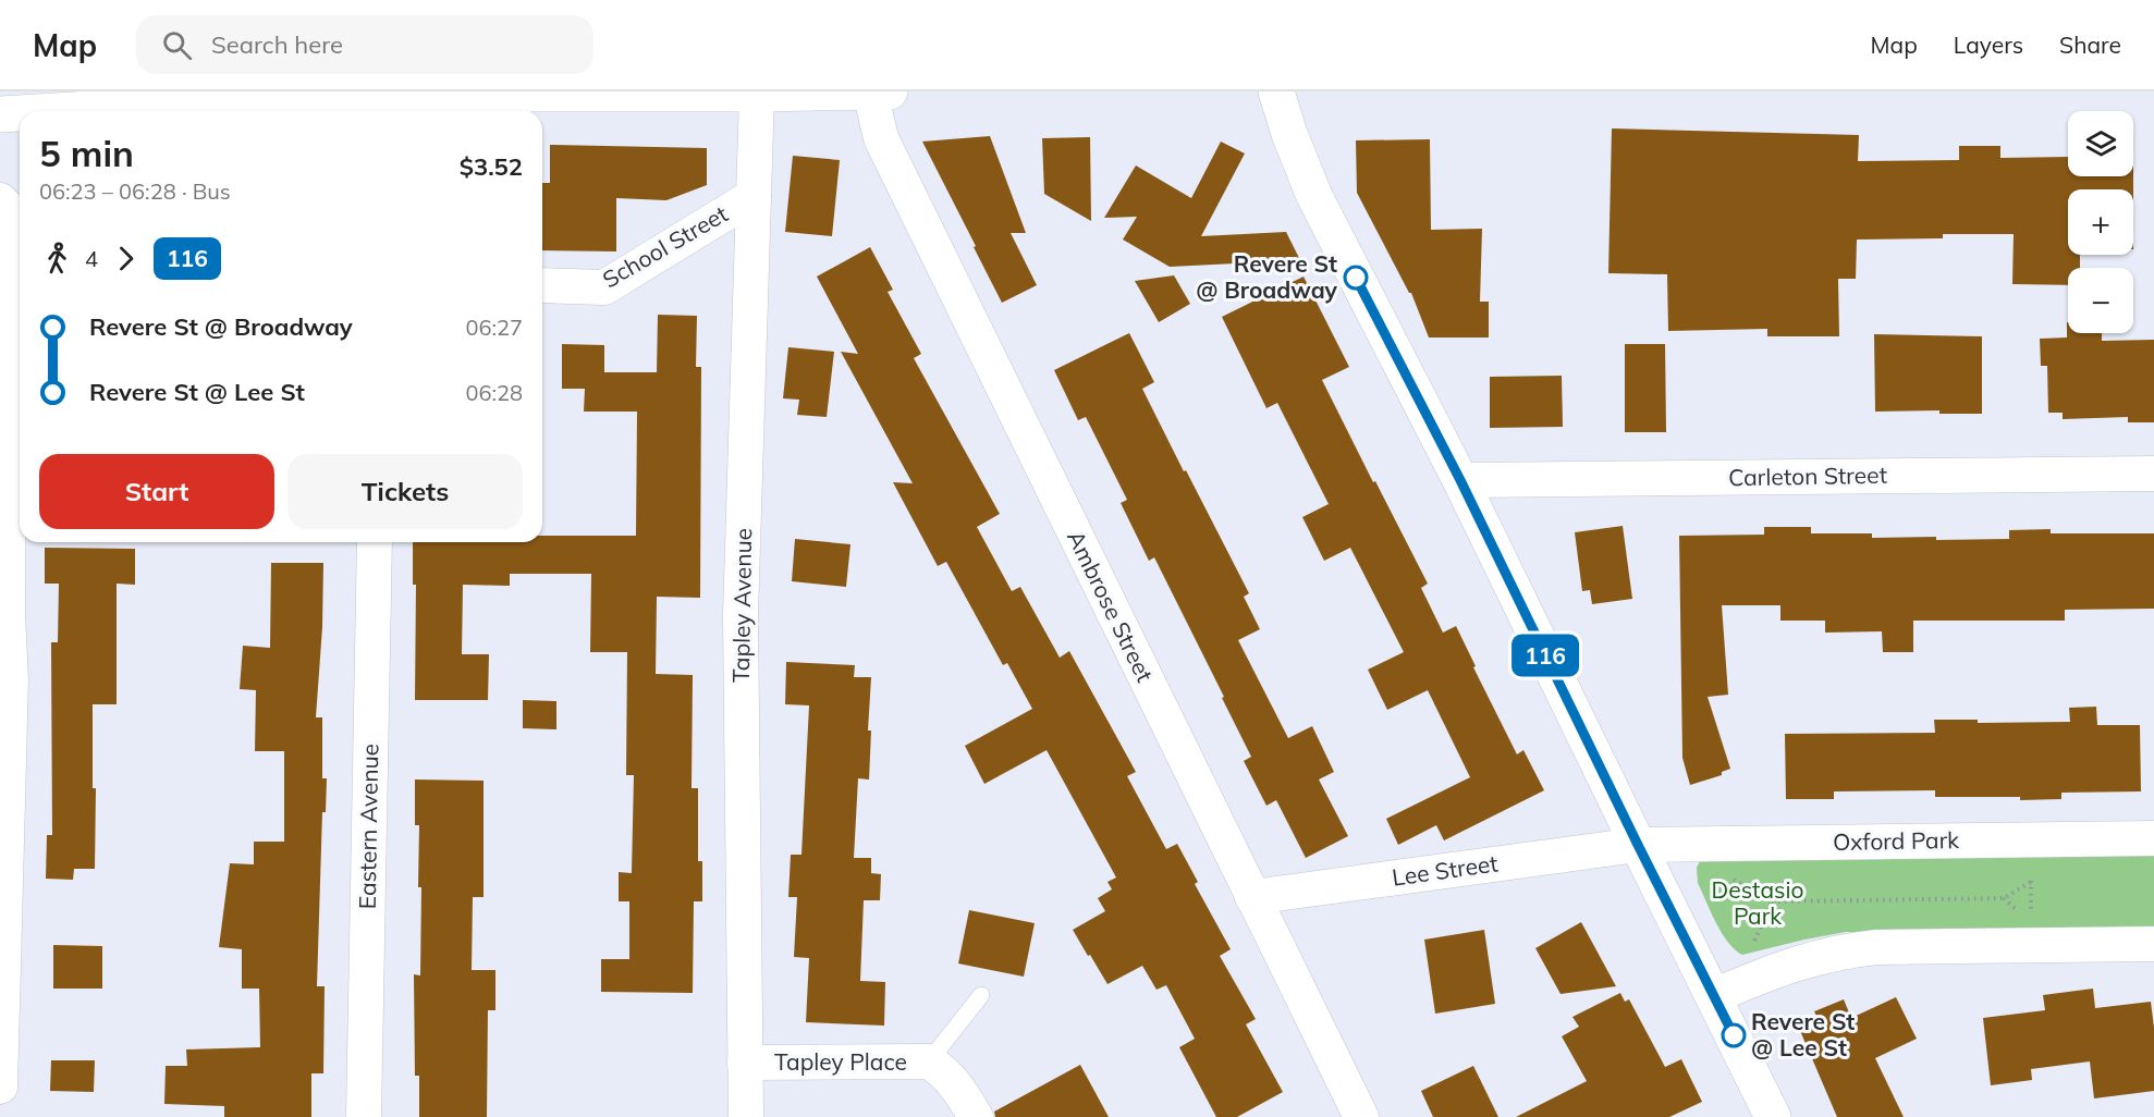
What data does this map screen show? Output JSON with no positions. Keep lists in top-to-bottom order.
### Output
{
  "streets": {
    "street": [
      "School Street",
      "Carleton Street",
      "Tapley Avenue",
      "Ambrose Street",
      "Eastern Avenue",
      "Oxford Park",
      "Lee Street",
      "Tapley Place"
    ]
  },
  "crossings": [
    ["School Street", "Tapley Avenue"],
    ["Tapley Avenue", "Tapley Place"],
    ["Ambrose Street", "Lee Street"],
    ["Oxford Park", "Lee Street"]
  ],
  "parks": ["Destasio Park"],
  "places": ["Revere St @ Broadway", "Revere St @ Lee St"],
  "lines": ["bus line 116"],
  "page": {
    "header": "Map",
    "search": "Search here",
    "nav": ["Map", "Layers", "Share"],
    "on_map": "116",
    "map_buttons": ["+", "−"],
    "heading": ["5 min", "06:23 – 06:28 · Bus", "$3.52"],
    "legs": ["4", "116"],
    "list": [
      {
        "name": "Revere St @ Broadway",
        "value": "06:27"
      },
      {
        "name": "Revere St @ Lee St",
        "value": "06:28"
      }
    ],
    "buttons": ["Start", "Tickets"]
  }
}
